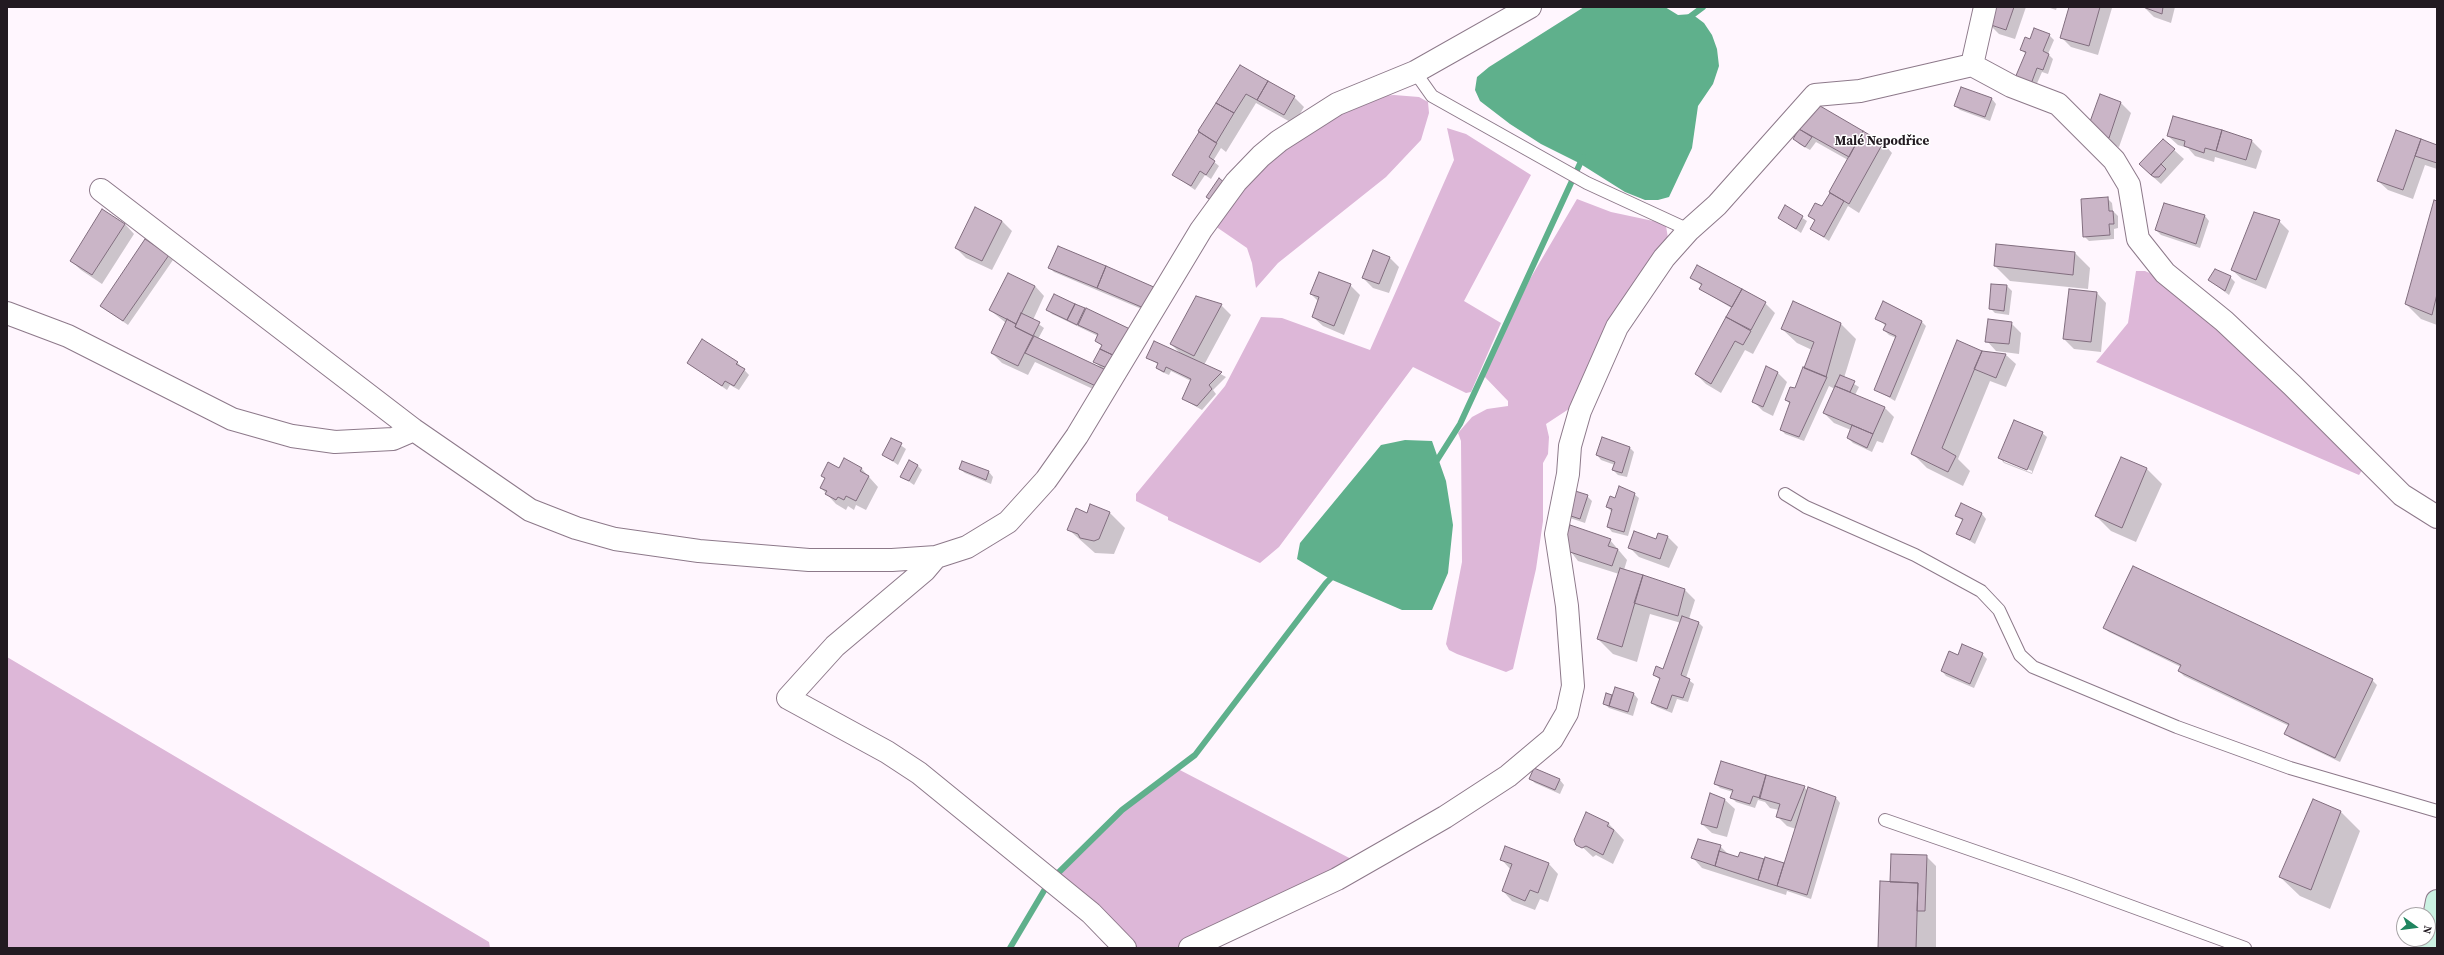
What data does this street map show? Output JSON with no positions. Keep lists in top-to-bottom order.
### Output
{
  "districts": ["Malé Nepodřice"],
  "north": "right"
}
